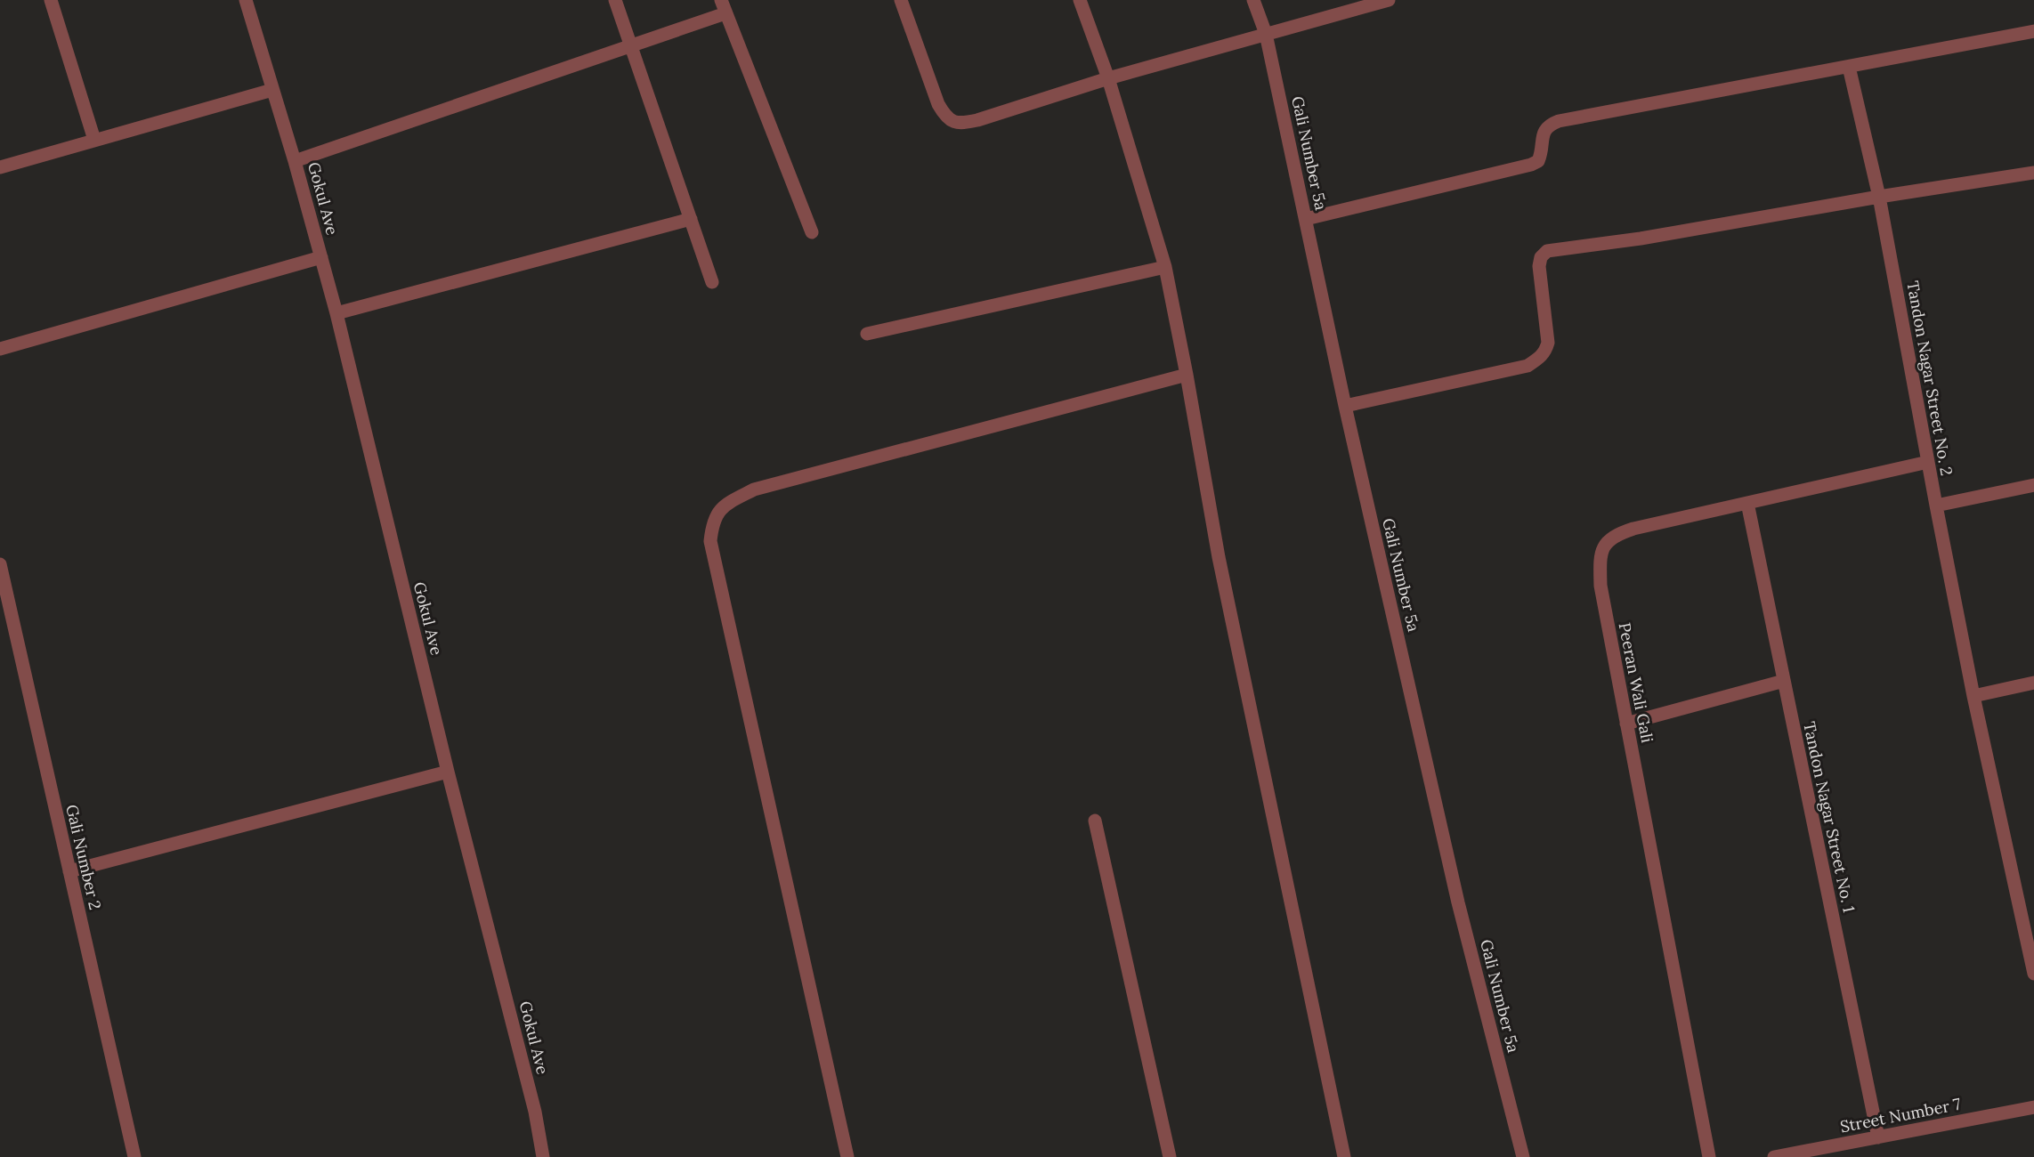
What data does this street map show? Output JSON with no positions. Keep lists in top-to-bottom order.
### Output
{
  "streets": {
    "street": [
      "Gali Number 5a",
      "Gokul Ave",
      "Tandon Nagar Street No. 2",
      "Peeran Wali Gali",
      "Tandon Nagar Street No. 1",
      "Gali Number 2",
      "Street Number 7"
    ]
  },
  "crossings": [
    ["Tandon Nagar Street No. 2", "Peeran Wali Gali"],
    ["Peeran Wali Gali", "Tandon Nagar Street No. 1"],
    ["Tandon Nagar Street No. 1", "Street Number 7"]
  ]
}
